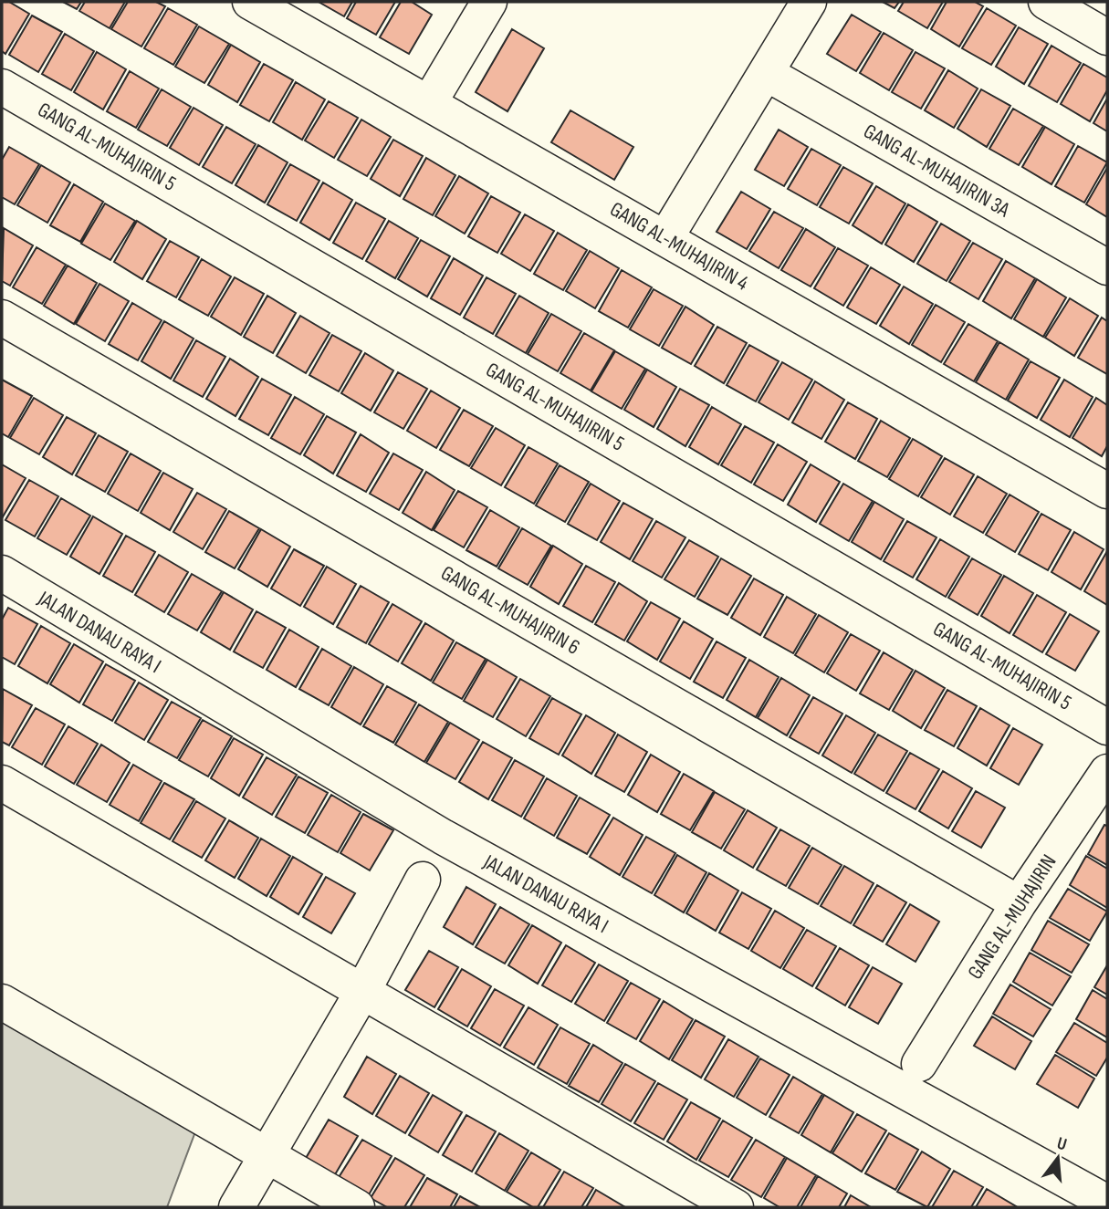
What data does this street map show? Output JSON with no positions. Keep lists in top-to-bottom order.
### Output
{
  "streets": {
    "street": [
      "GANG AL-MUHAJIRIN 5",
      "GANG AL-MUHAJIRIN 3A",
      "GANG AL-MUHAJIRIN 4",
      "GANG AL-MUHAJIRIN 6",
      "JALAN DANAU RAYA I",
      "GANG AL-MUHAJIRIN"
    ]
  },
  "crossings": [
    ["GANG AL-MUHAJIRIN 6", "GANG AL-MUHAJIRIN"]
  ],
  "north": "top"
}
